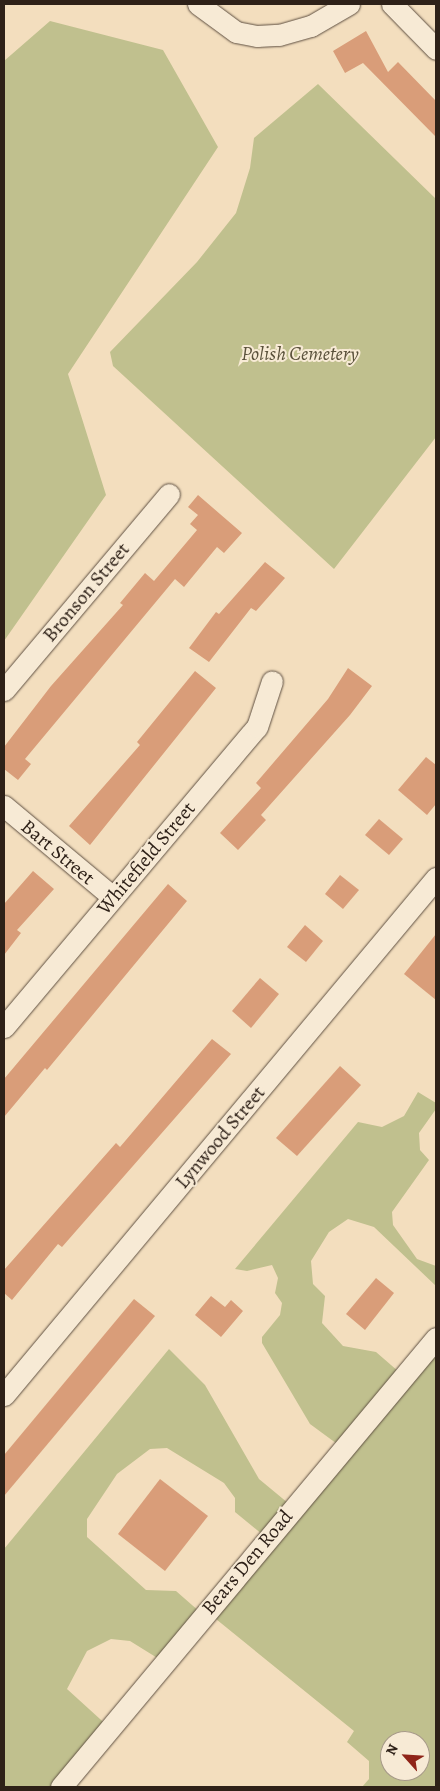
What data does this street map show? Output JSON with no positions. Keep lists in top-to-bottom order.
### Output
{
  "streets": {
    "street": [
      "Bronson Street",
      "Bart Street",
      "Whitefield Street",
      "Lynwood Street",
      "Bears Den Road"
    ]
  },
  "crossings": [
    ["Bart Street", "Whitefield Street"]
  ],
  "parks": ["Polish Cemetery"],
  "north": "top left"
}
